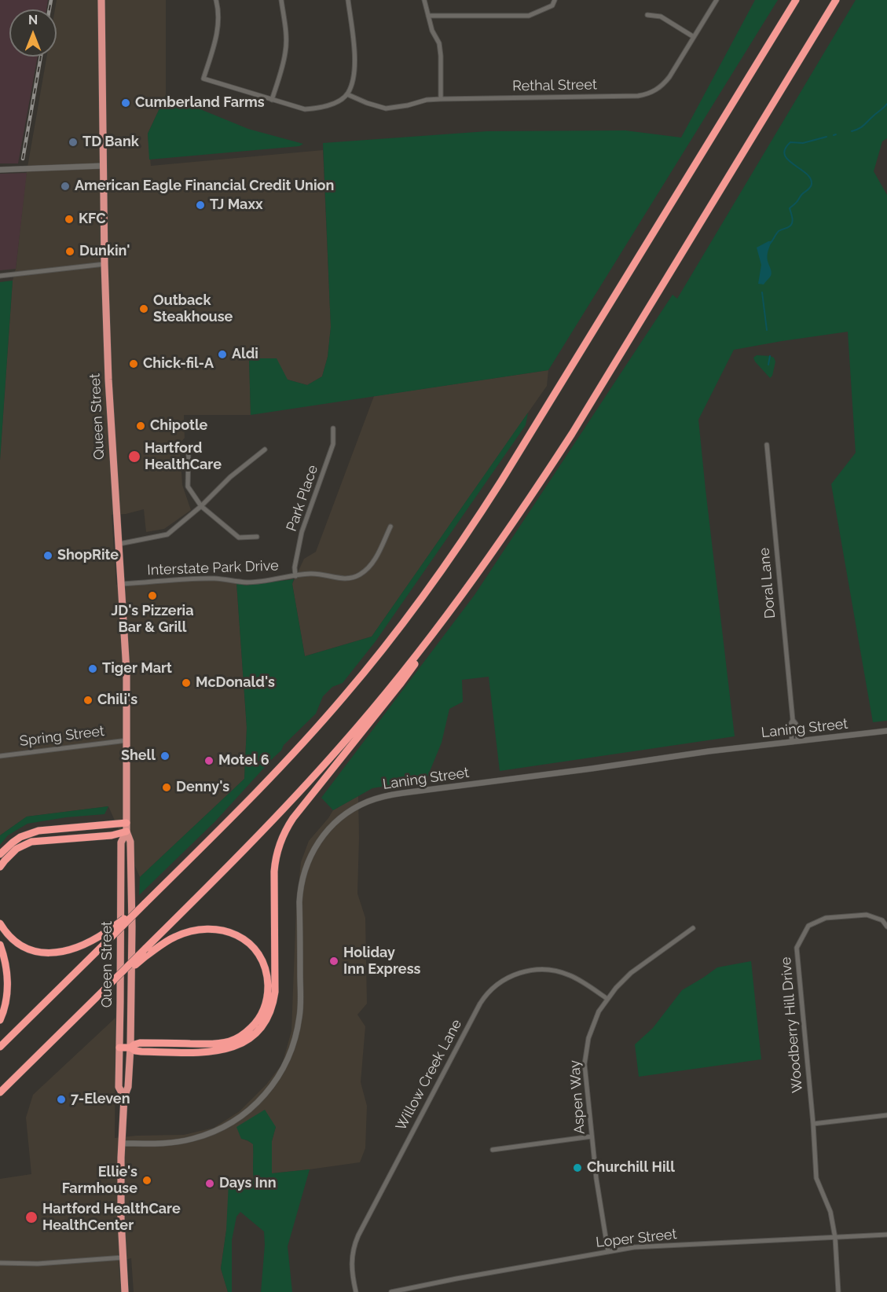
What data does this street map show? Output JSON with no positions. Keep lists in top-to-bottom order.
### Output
{
  "streets": {
    "highway": ["Queen Street"],
    "street": [
      "Rethal Street",
      "Park Place",
      "Interstate Park Drive",
      "Doral Lane",
      "Laning Street",
      "Spring Street",
      "Woodberry Hill Drive",
      "Willow Creek Lane",
      "Aspen Way",
      "Loper Street"
    ]
  },
  "crossings": [
    ["Queen Street", "Interstate Park Drive"],
    ["Queen Street", "Laning Street"],
    ["Queen Street", "Spring Street"],
    ["Park Place", "Interstate Park Drive"],
    ["Doral Lane", "Laning Street"],
    ["Woodberry Hill Drive", "Loper Street"],
    ["Willow Creek Lane", "Aspen Way"],
    ["Aspen Way", "Loper Street"]
  ],
  "places": [
    "Cumberland Farms",
    "TD Bank",
    "American Eagle Financial Credit Union",
    "TJ Maxx",
    "KFC",
    "Dunkin'",
    "Outback Steakhouse",
    "Aldi",
    "Chick-fil-A",
    "Chipotle",
    "Hartford HealthCare",
    "ShopRite",
    "JD's Pizzeria Bar & Grill",
    "Tiger Mart",
    "McDonald's",
    "Chili's",
    "Shell",
    "Motel 6",
    "Denny's",
    "Holiday Inn Express",
    "7-Eleven",
    "Churchill Hill",
    "Ellie's Farmhouse",
    "Days Inn",
    "Hartford HealthCare HealthCenter"
  ],
  "north": "top"
}
